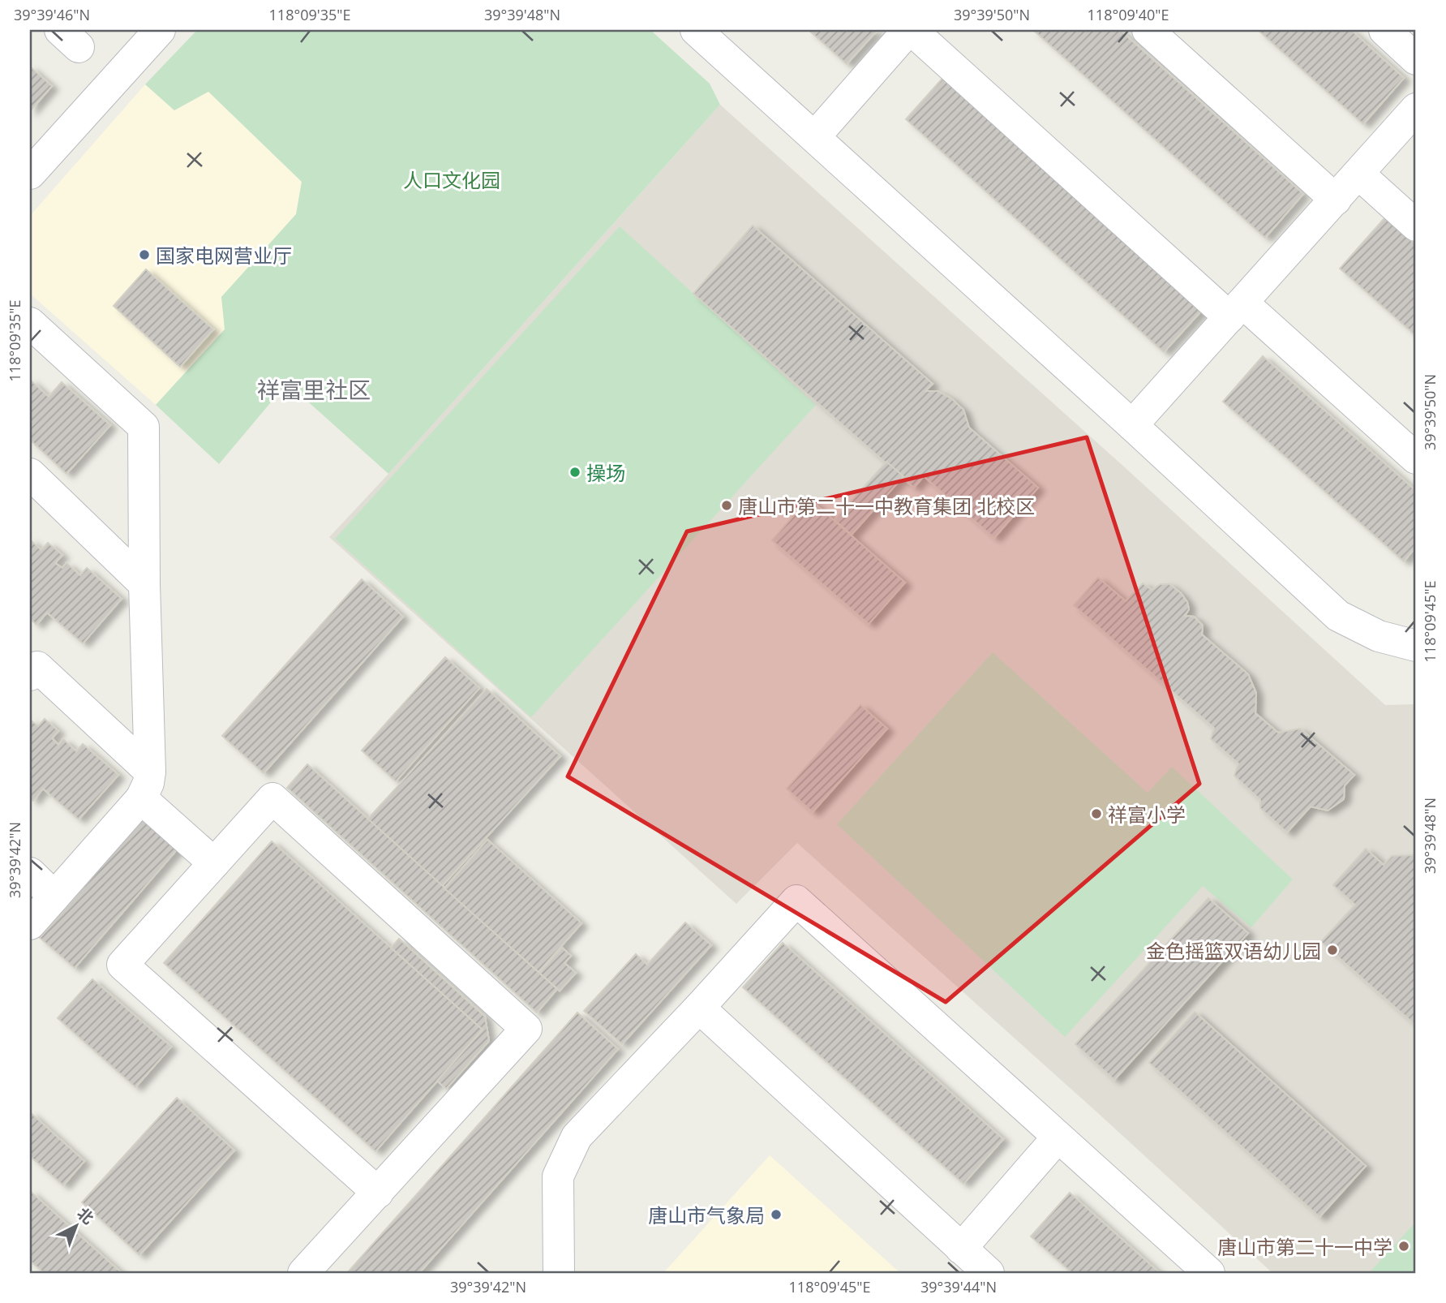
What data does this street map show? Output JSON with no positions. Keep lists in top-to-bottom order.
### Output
{
  "districts": ["祥富里社区"],
  "parks": ["人口文化园"],
  "places": [
    "国家电网营业厅",
    "操场",
    "唐山市第二十一中教育集团 北校区",
    "祥富小学",
    "金色摇篮双语幼儿园",
    "唐山市气象局",
    "唐山市第二十一中学"
  ],
  "north": "top right",
  "coordinates": [
    "39°39'46\"N",
    "118°09'35\"E",
    "39°39'48\"N",
    "39°39'50\"N",
    "118°09'40\"E",
    "118°09'45\"E",
    "39°39'42\"N",
    "39°39'44\"N"
  ]
}
